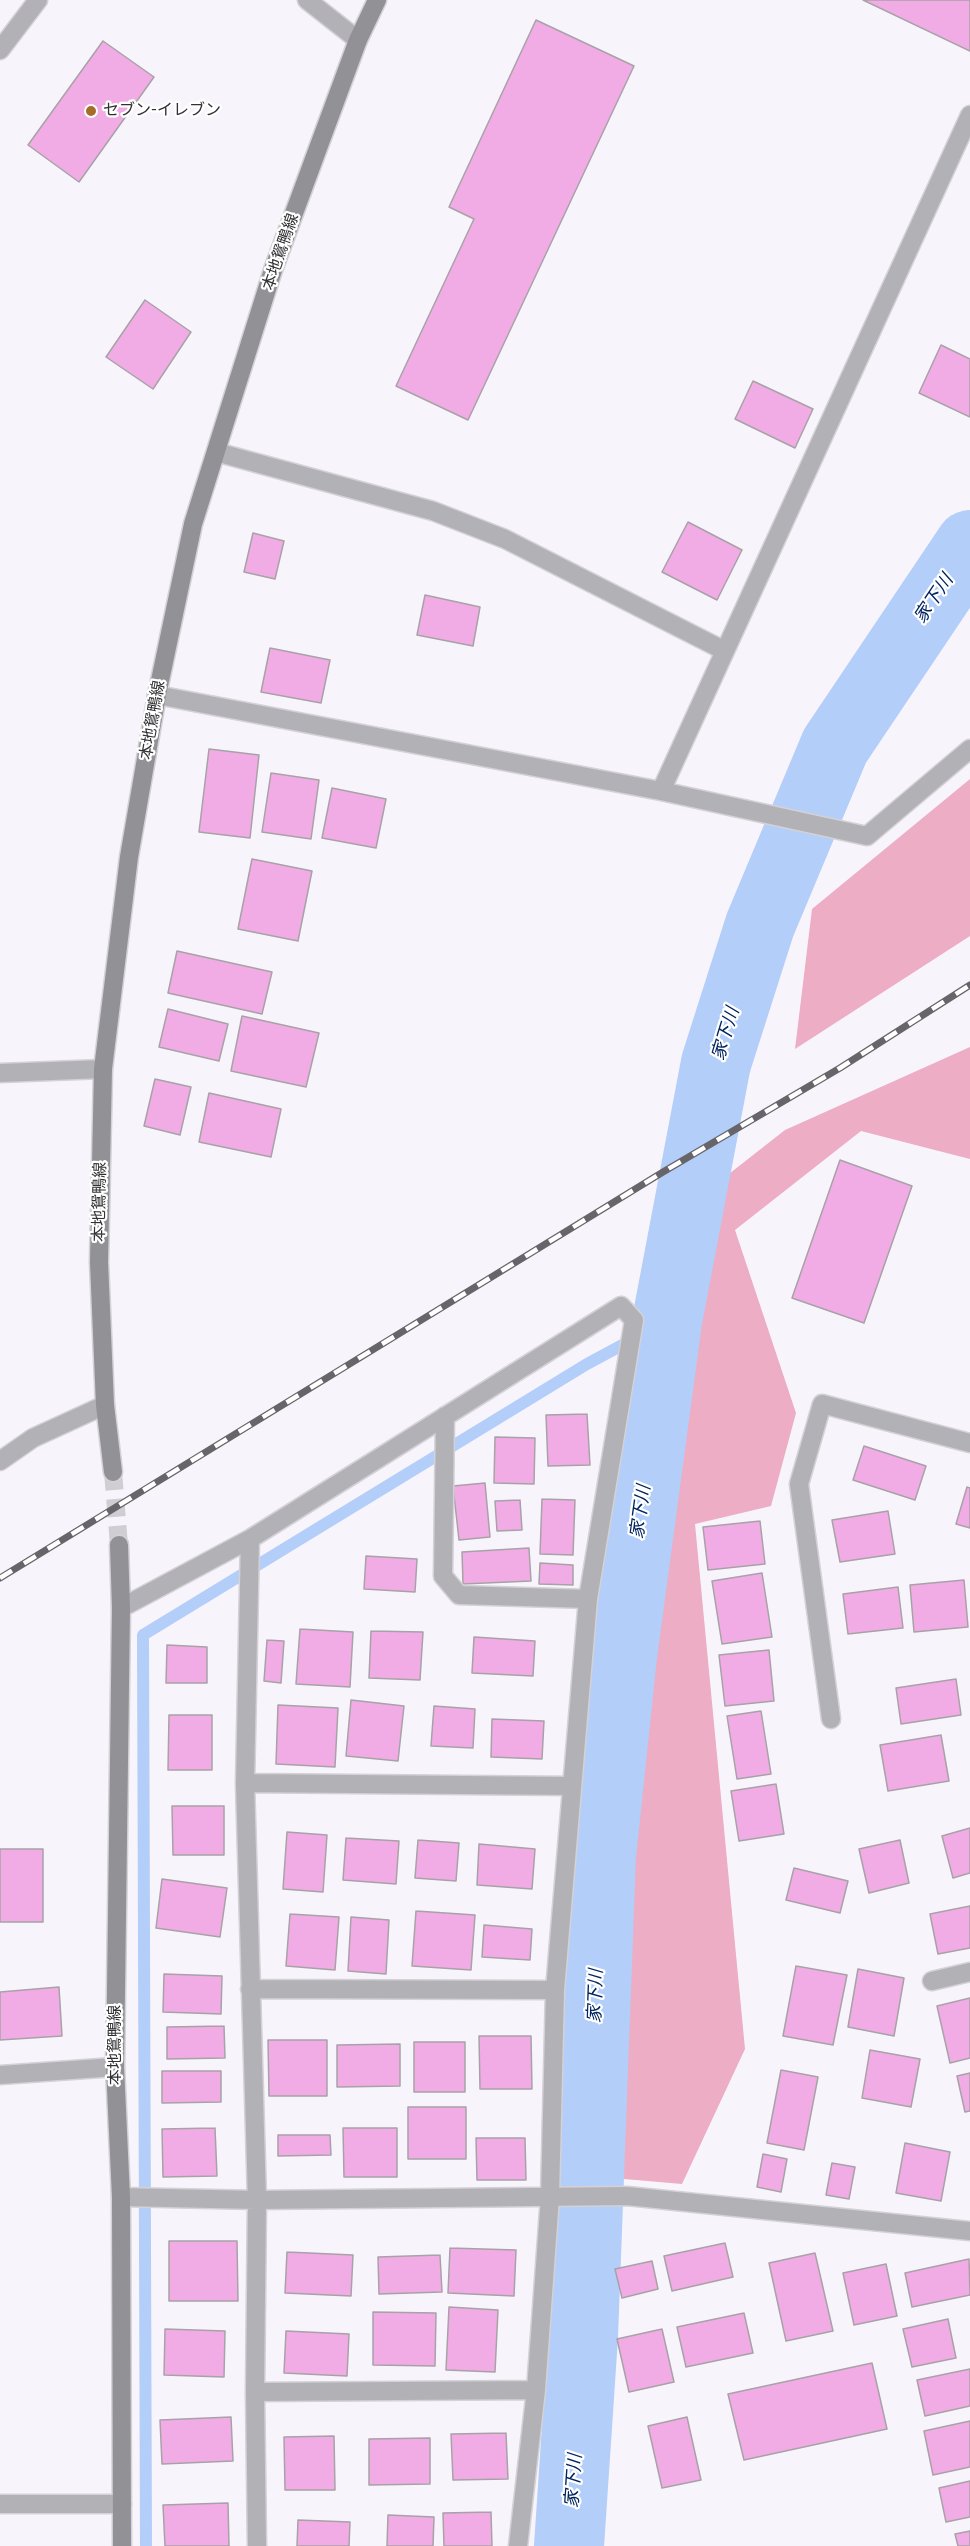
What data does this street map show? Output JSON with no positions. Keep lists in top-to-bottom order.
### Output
{
  "streets": {
    "main road": ["本地鴛鴨線"]
  },
  "water": ["家下川"],
  "places": ["セブン-イレブン"]
}
